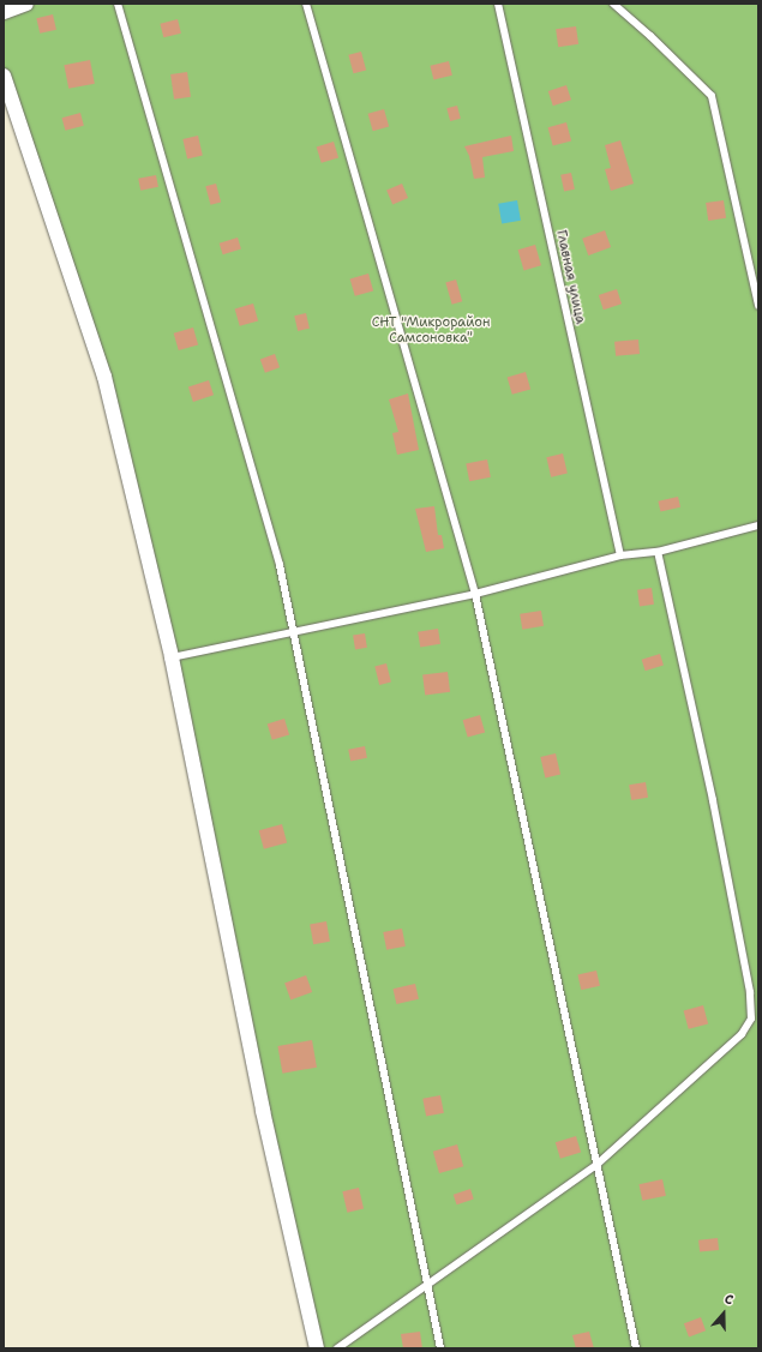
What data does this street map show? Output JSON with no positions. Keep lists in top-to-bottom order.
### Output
{
  "streets": {
    "lane": ["Главная улица"]
  },
  "parks": ["СНТ \"Микрорайон Самсоновка\""],
  "north": "top"
}
